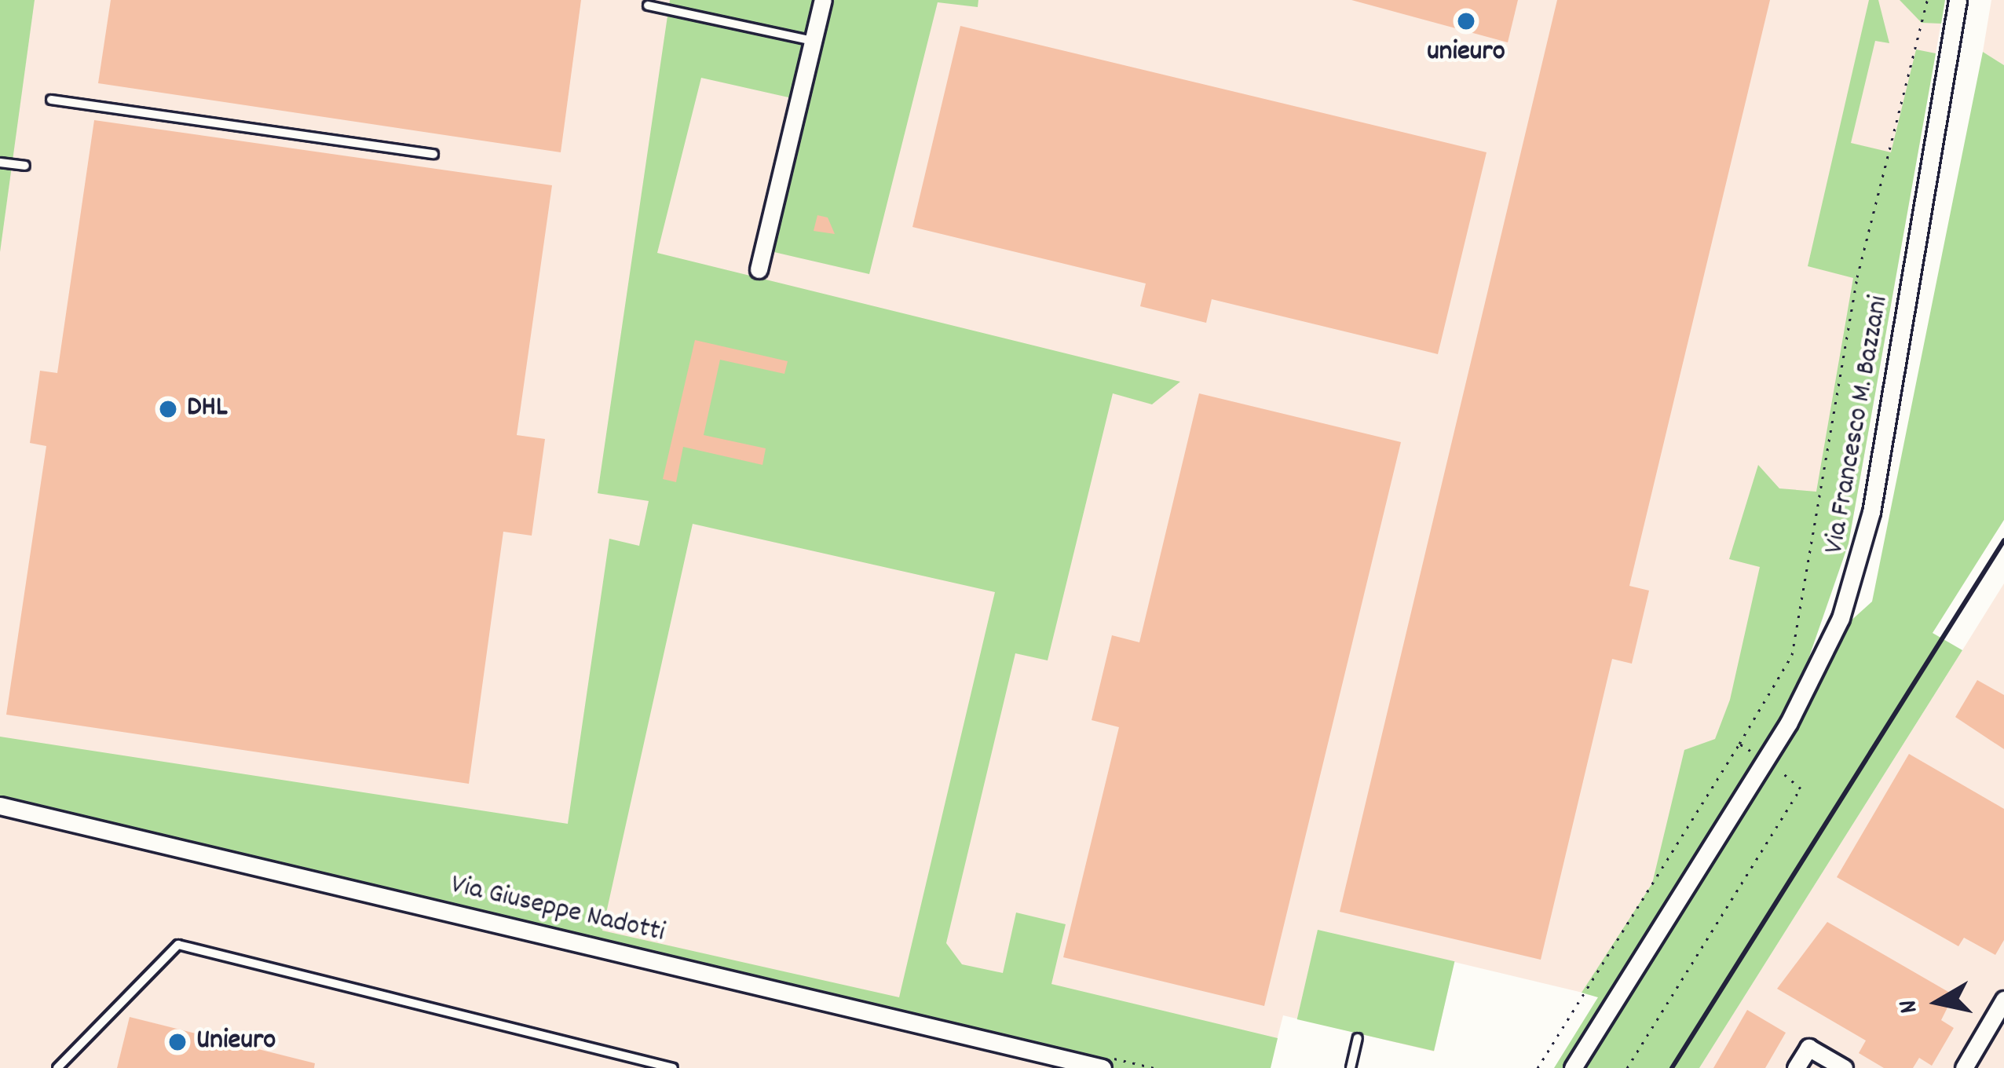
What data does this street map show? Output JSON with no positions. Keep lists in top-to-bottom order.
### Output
{
  "streets": {
    "street": ["Via Francesco M. Bazzani", "Via Giuseppe Nadotti"]
  },
  "places": ["unieuro", "DHL", "Unieuro"],
  "north": "left"
}
